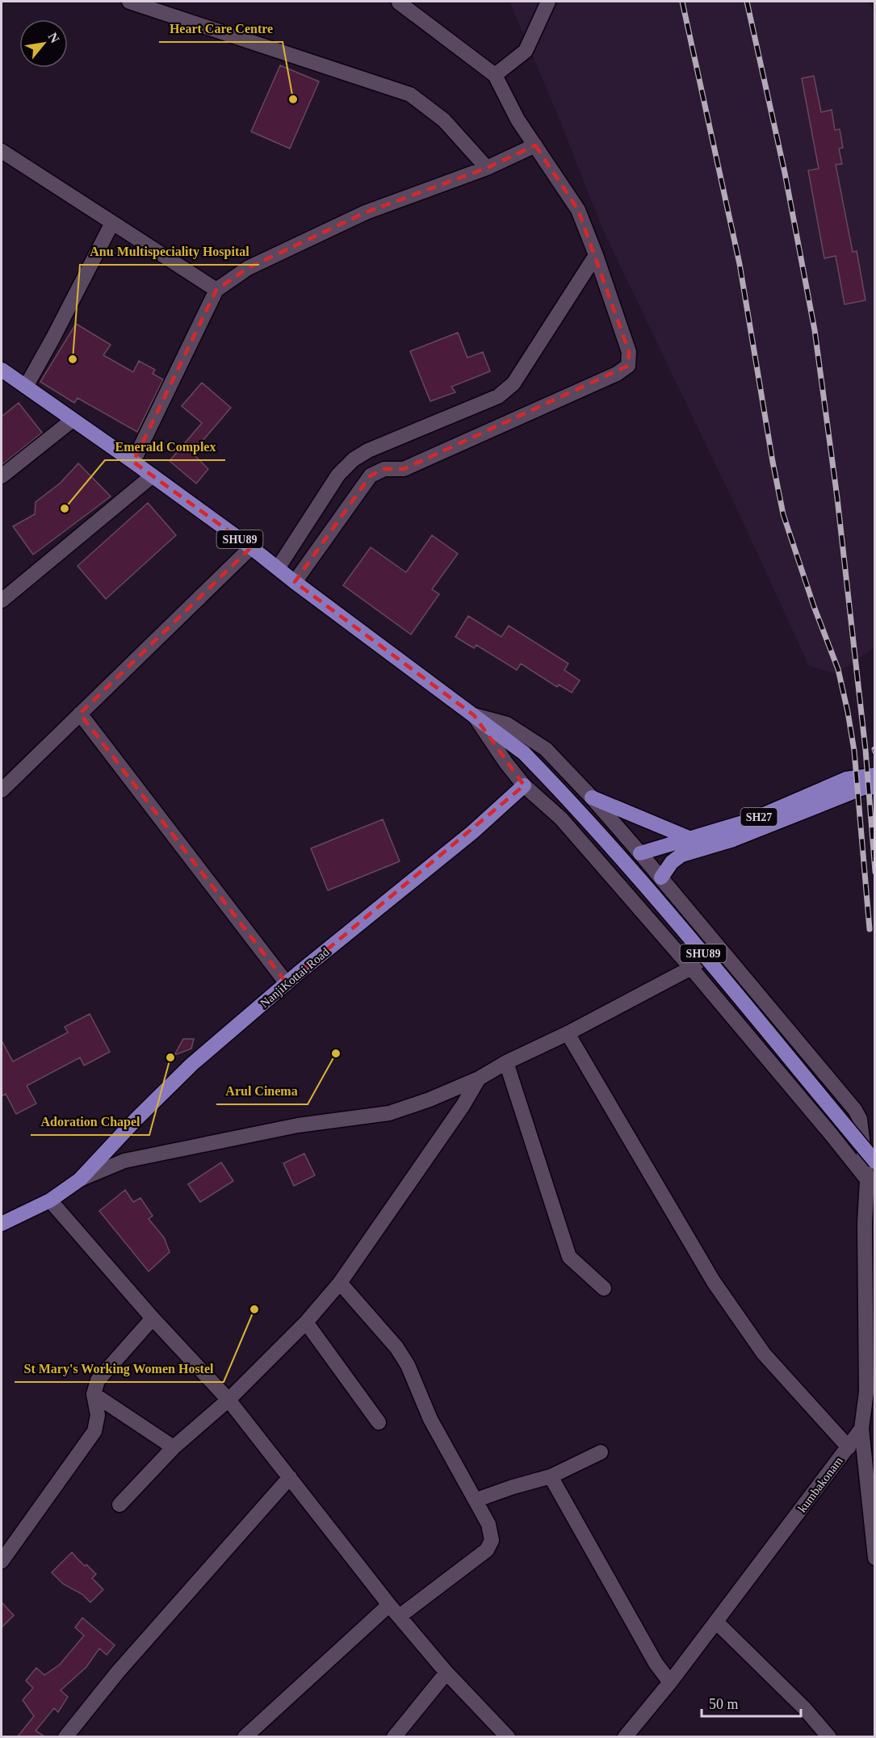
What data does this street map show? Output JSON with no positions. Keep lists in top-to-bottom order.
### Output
{
  "streets": {
    "main road": ["SHU89", "SH27", "NanjiKottai Road"],
    "street": ["kumbakonam"]
  },
  "crossings": [
    ["SHU89", "kumbakonam"],
    ["SH27", "kumbakonam"]
  ],
  "places": [
    "Heart Care Centre",
    "Anu Multispeciality Hospital",
    "Emerald Complex",
    "Arul Cinema",
    "Adoration Chapel",
    "St Mary's Working Women Hostel"
  ],
  "scale_bar": "50 m",
  "north": "top right"
}
